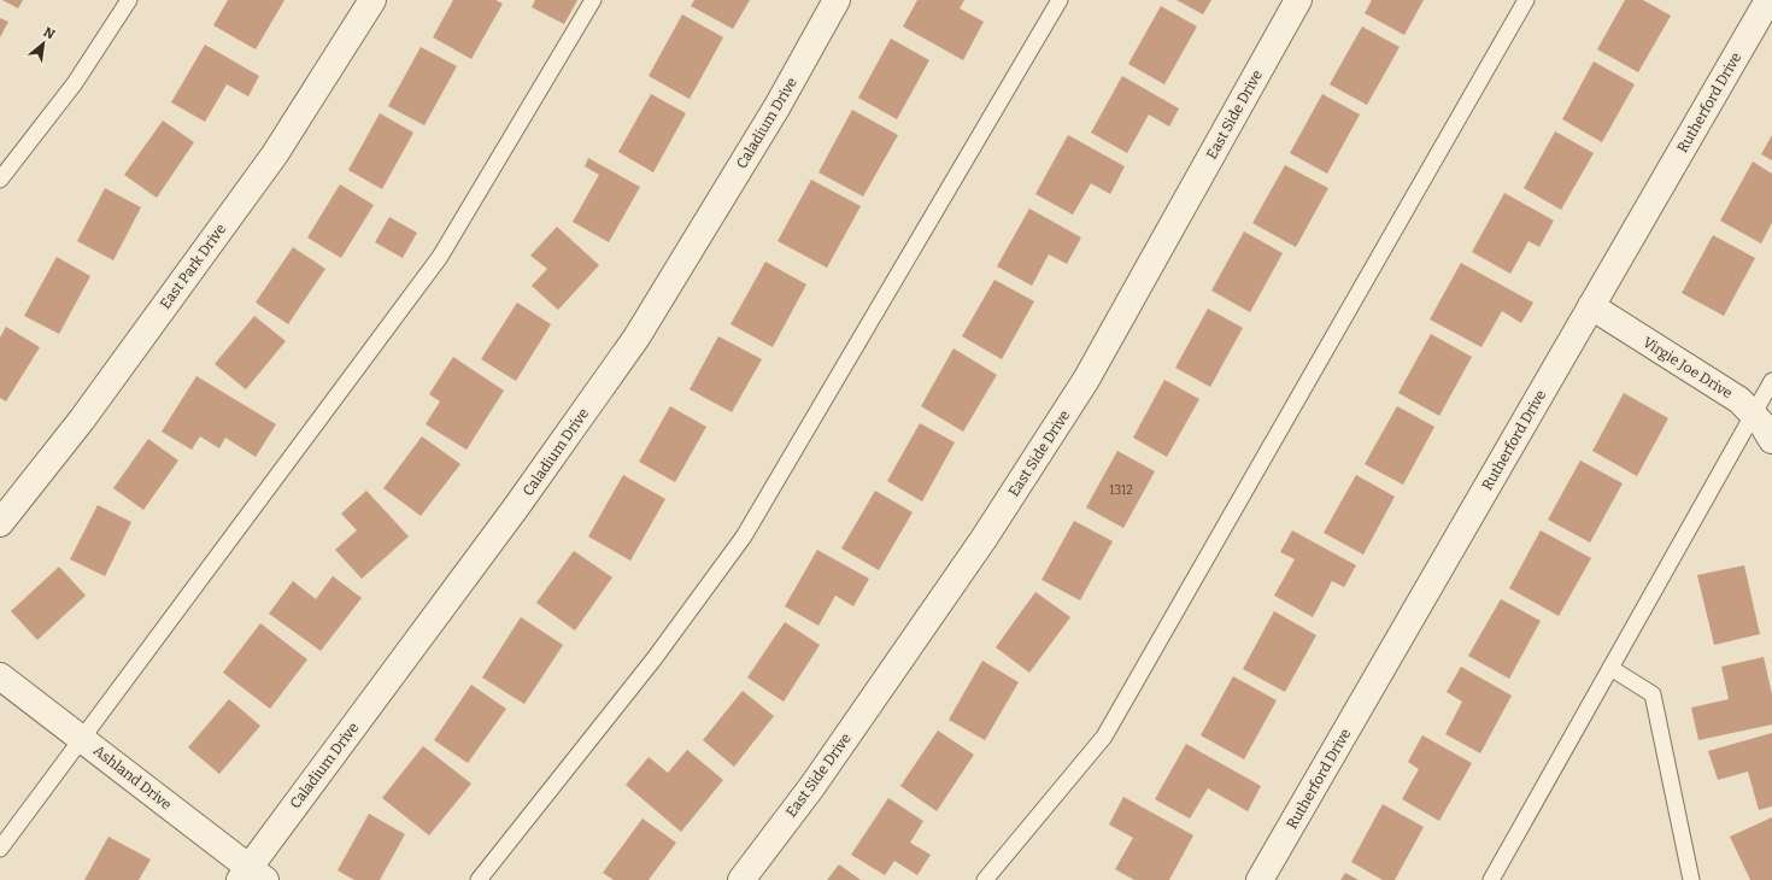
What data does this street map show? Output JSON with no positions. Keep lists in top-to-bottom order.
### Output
{
  "streets": {
    "street": [
      "Rutherford Drive",
      "East Side Drive",
      "Caladium Drive",
      "East Park Drive",
      "Virgie Joe Drive",
      "Ashland Drive"
    ]
  },
  "crossings": [
    ["Rutherford Drive", "Virgie Joe Drive"],
    ["Caladium Drive", "Ashland Drive"]
  ],
  "house_numbers": ["1312"],
  "north": "top right"
}
